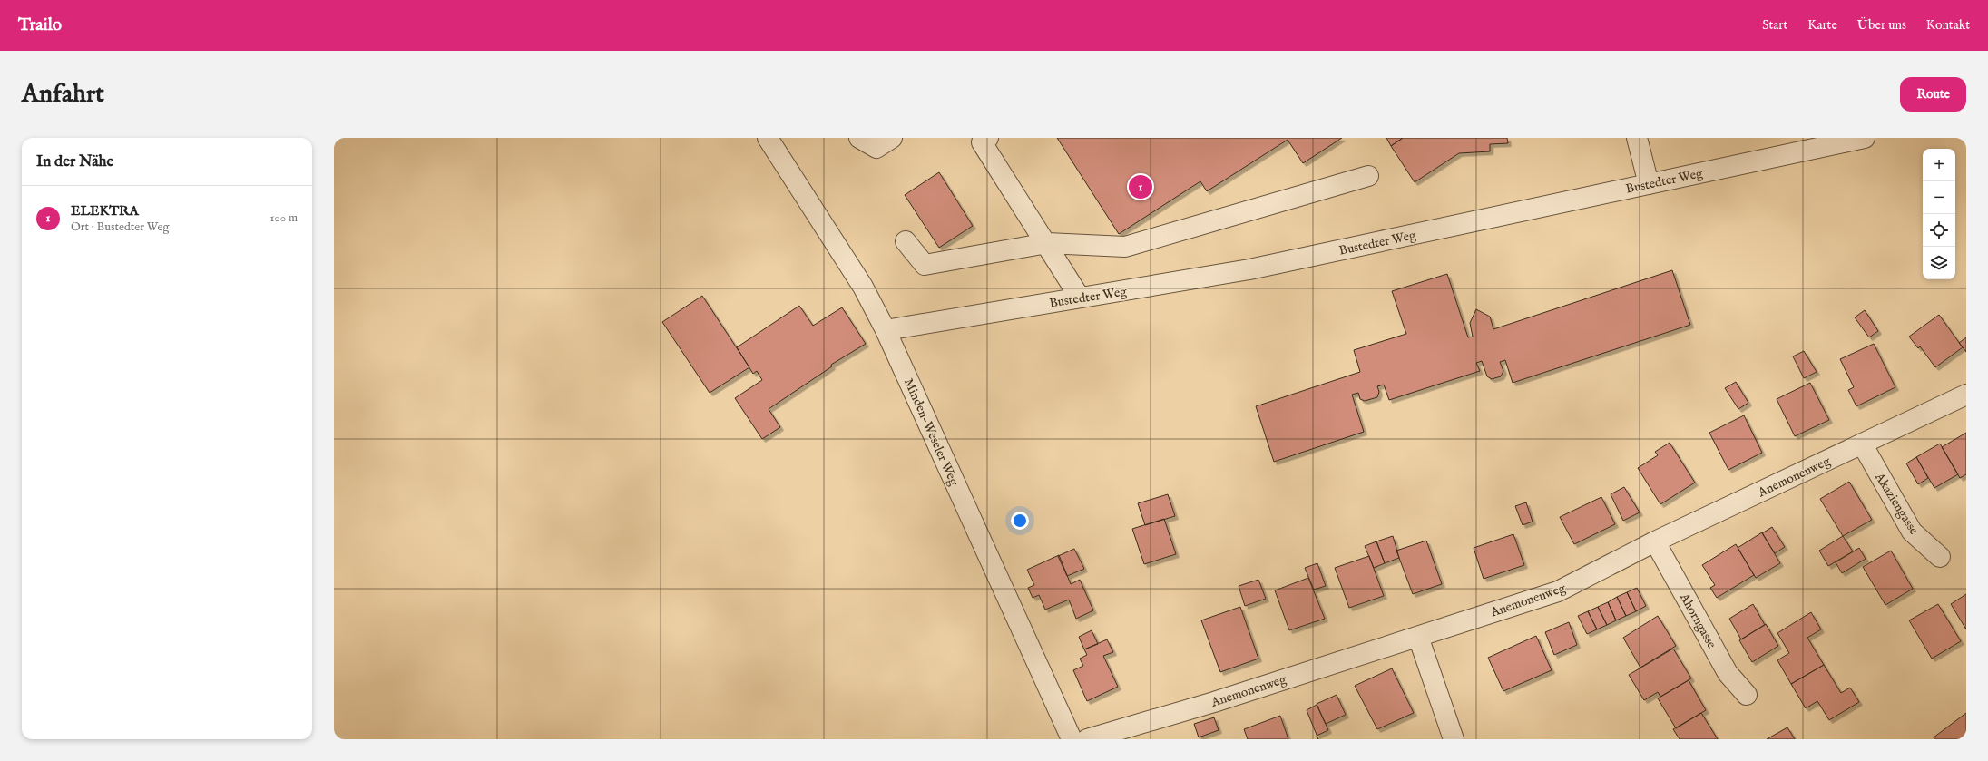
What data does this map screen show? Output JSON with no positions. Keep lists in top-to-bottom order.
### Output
{
  "streets": {
    "street": [
      "Bustedter Weg",
      "Minden-Weseler Weg",
      "Anemonenweg",
      "Akaziengasse",
      "Ahorngasse"
    ]
  },
  "crossings": [
    ["Bustedter Weg", "Minden-Weseler Weg"],
    ["Anemonenweg", "Akaziengasse"],
    ["Anemonenweg", "Ahorngasse"]
  ],
  "page": {
    "header": "Trailo",
    "nav": [
      "Start",
      "Karte",
      "Über uns",
      "Kontakt"
    ],
    "buttons": "Route",
    "title": "Anfahrt",
    "heading": "In der Nähe",
    "map_buttons": ["+", "−"],
    "pins": "1",
    "list": [
      {
        "mark": "1",
        "name": "ELEKTRA",
        "note": "Ort · Bustedter Weg",
        "value": "100 m"
      }
    ]
  }
}
